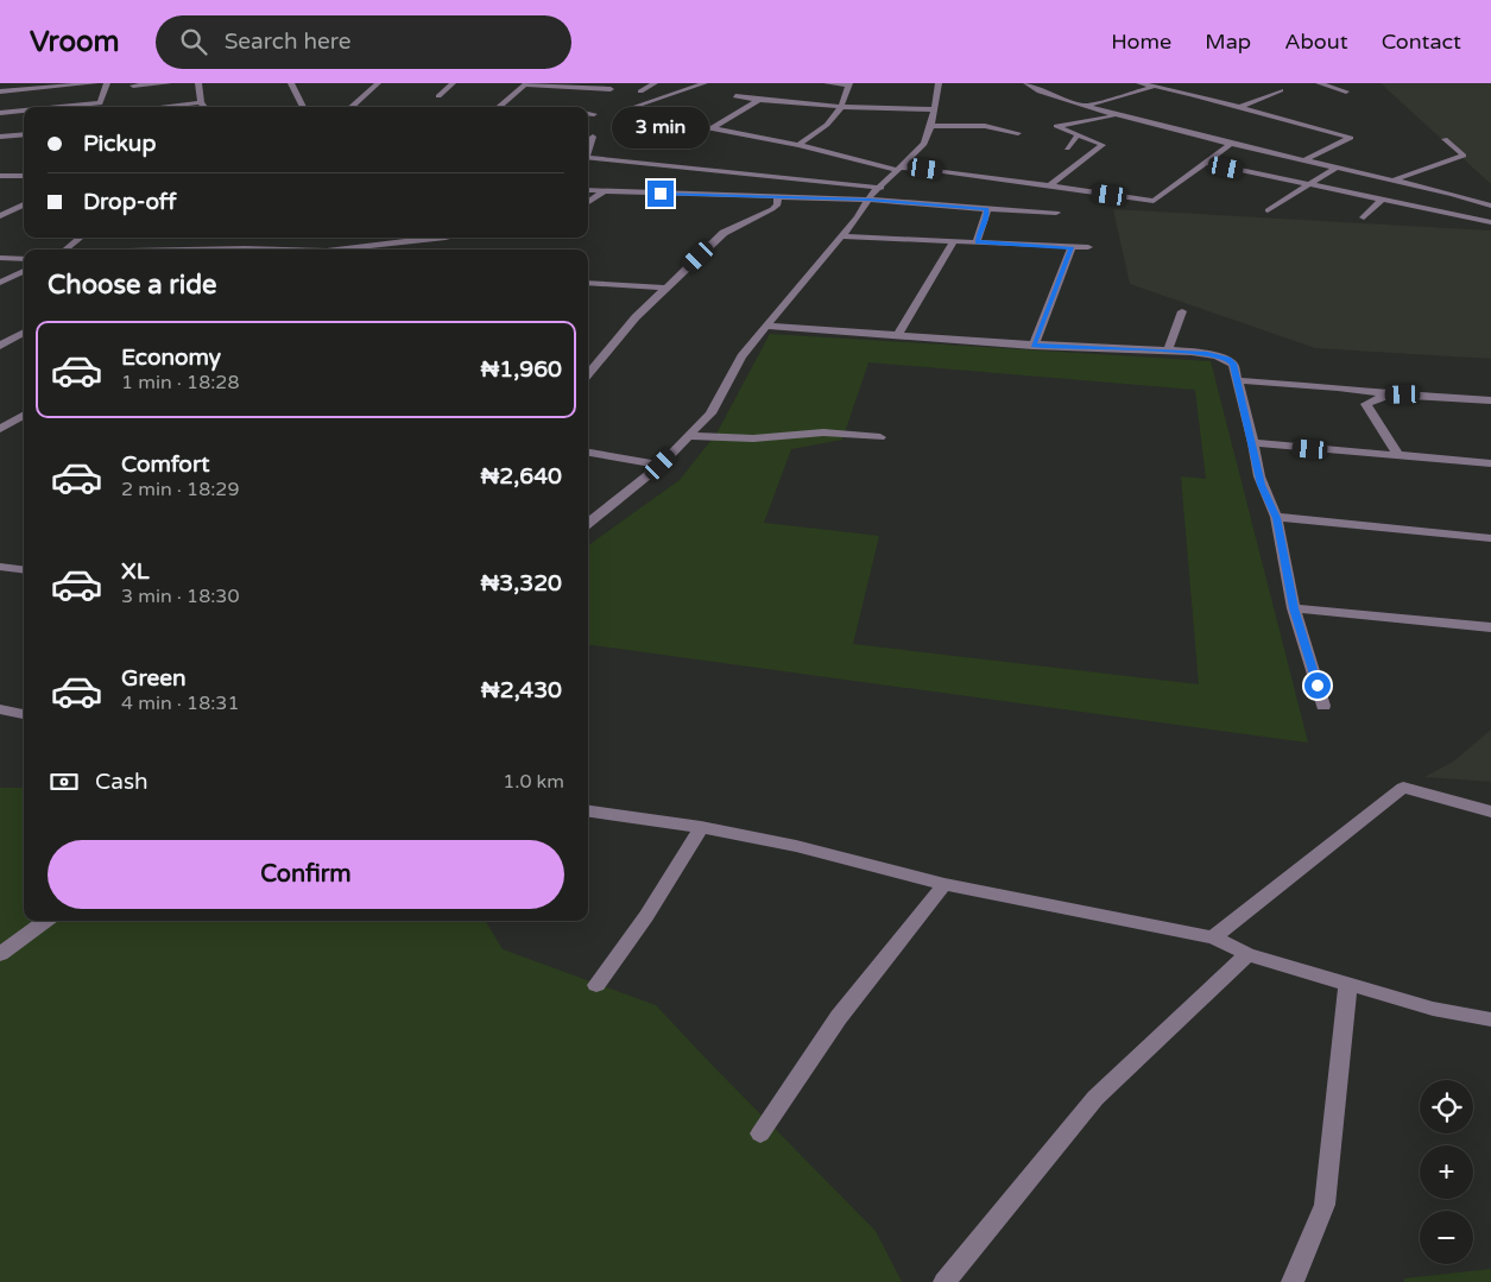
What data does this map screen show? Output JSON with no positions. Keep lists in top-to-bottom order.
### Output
{
  "page": {
    "header": "Vroom",
    "search": "Search here",
    "nav": [
      "Home",
      "Map",
      "About",
      "Contact"
    ],
    "bubble": "3 min",
    "banner": ["Pickup", "Drop-off"],
    "heading": "Choose a ride",
    "list": [
      {
        "name": "Economy",
        "note": "1 min · 18:28",
        "value": "₦1,960"
      },
      {
        "name": "Comfort",
        "note": "2 min · 18:29",
        "value": "₦2,640"
      },
      {
        "name": "XL",
        "note": "3 min · 18:30",
        "value": "₦3,320"
      },
      {
        "name": "Green",
        "note": "4 min · 18:31",
        "value": "₦2,430"
      }
    ],
    "pay": ["Cash", "1.0 km"],
    "buttons": "Confirm",
    "map_buttons": ["+", "−"]
  }
}
